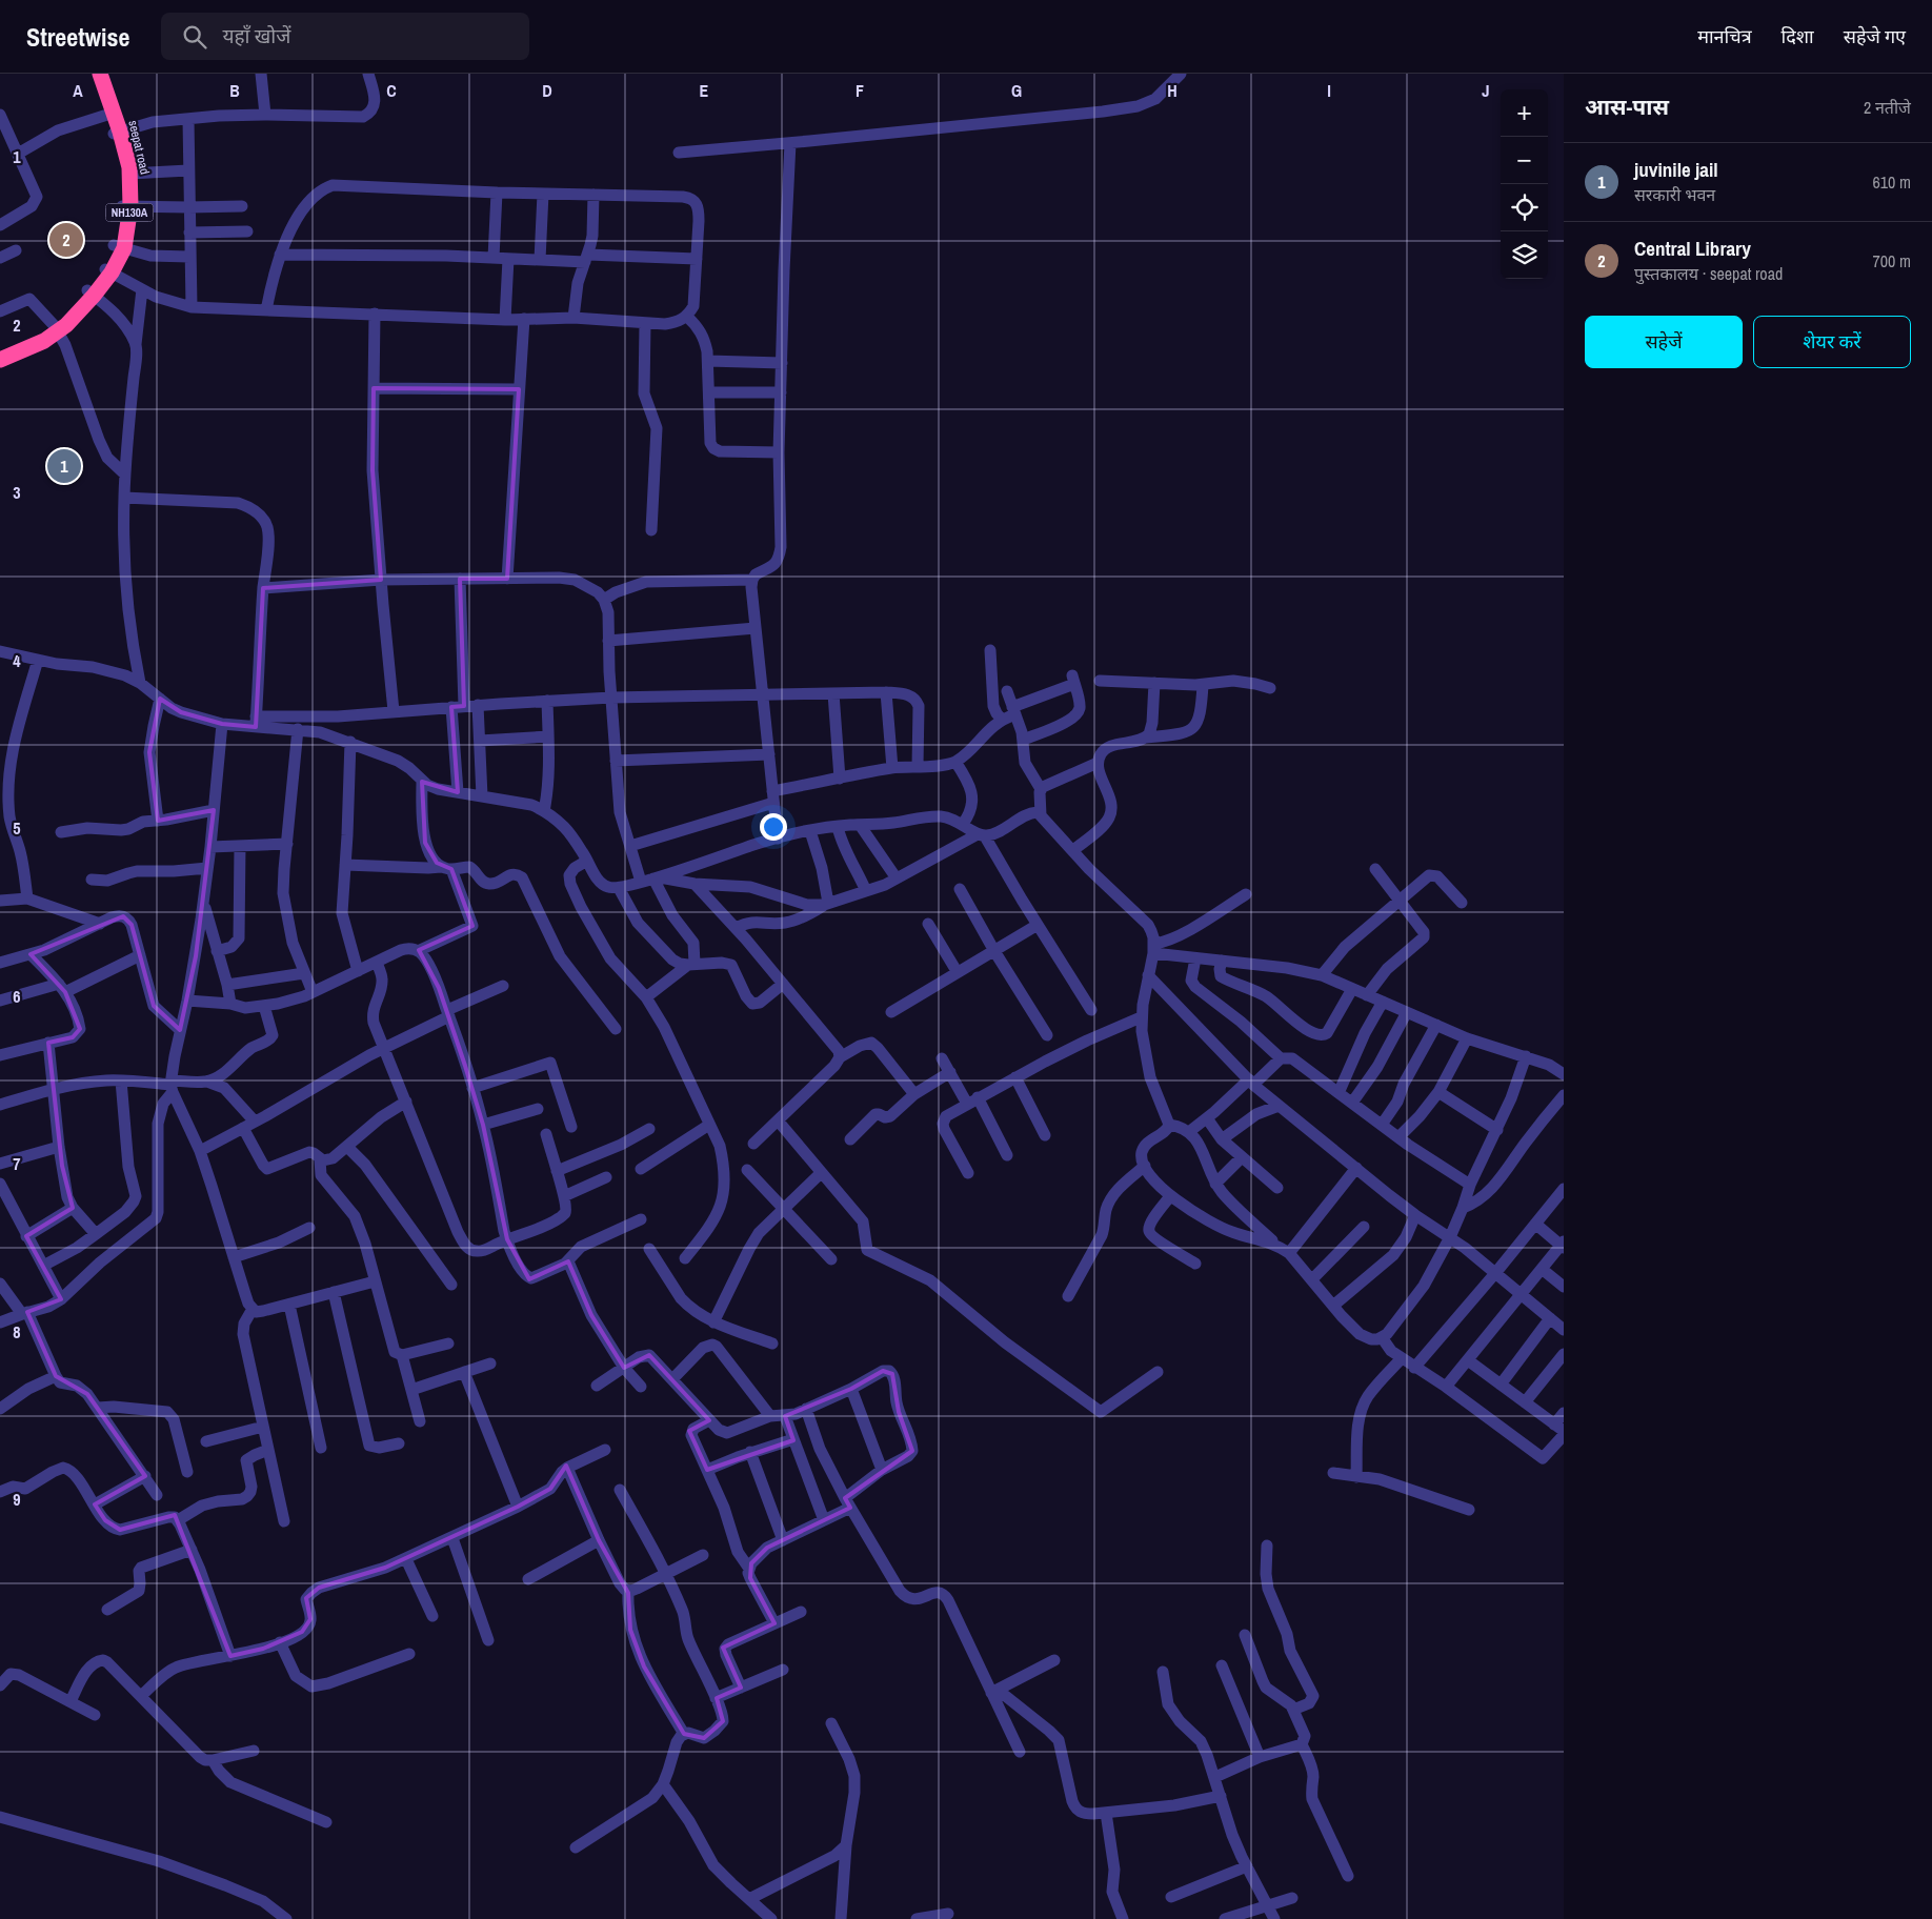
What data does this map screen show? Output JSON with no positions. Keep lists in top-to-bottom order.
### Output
{
  "streets": {
    "highway": ["seepat road", "NH130A"]
  },
  "crossings": [
    ["seepat road", "NH130A"]
  ],
  "page": {
    "header": "Streetwise",
    "search": "यहाँ खोजें",
    "nav": ["मानचित्र", "दिशा", "सहेजे गए"],
    "heading": ["आस-पास", "2 नतीजे"],
    "map_buttons": ["+", "−"],
    "list": [
      {
        "mark": "1",
        "name": "juvinile jail",
        "note": "सरकारी भवन",
        "value": "610 m"
      },
      {
        "mark": "2",
        "name": "Central Library",
        "note": "पुस्तकालय · seepat road",
        "value": "700 m"
      }
    ],
    "pins": ["2", "1"],
    "buttons": ["सहेजें", "शेयर करें"]
  },
  "grid": {
    "columns": [
      "A",
      "B",
      "C",
      "D",
      "E",
      "F",
      "G",
      "H",
      "I",
      "J"
    ],
    "rows": [
      "1",
      "2",
      "3",
      "4",
      "5",
      "6",
      "7",
      "8",
      "9"
    ]
  }
}
